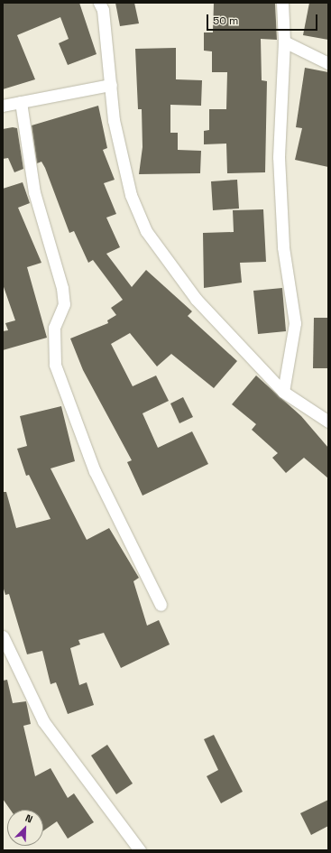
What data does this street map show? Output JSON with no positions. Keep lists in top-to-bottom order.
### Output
{
  "scale_bar": "50 m",
  "north": "top right"
}
